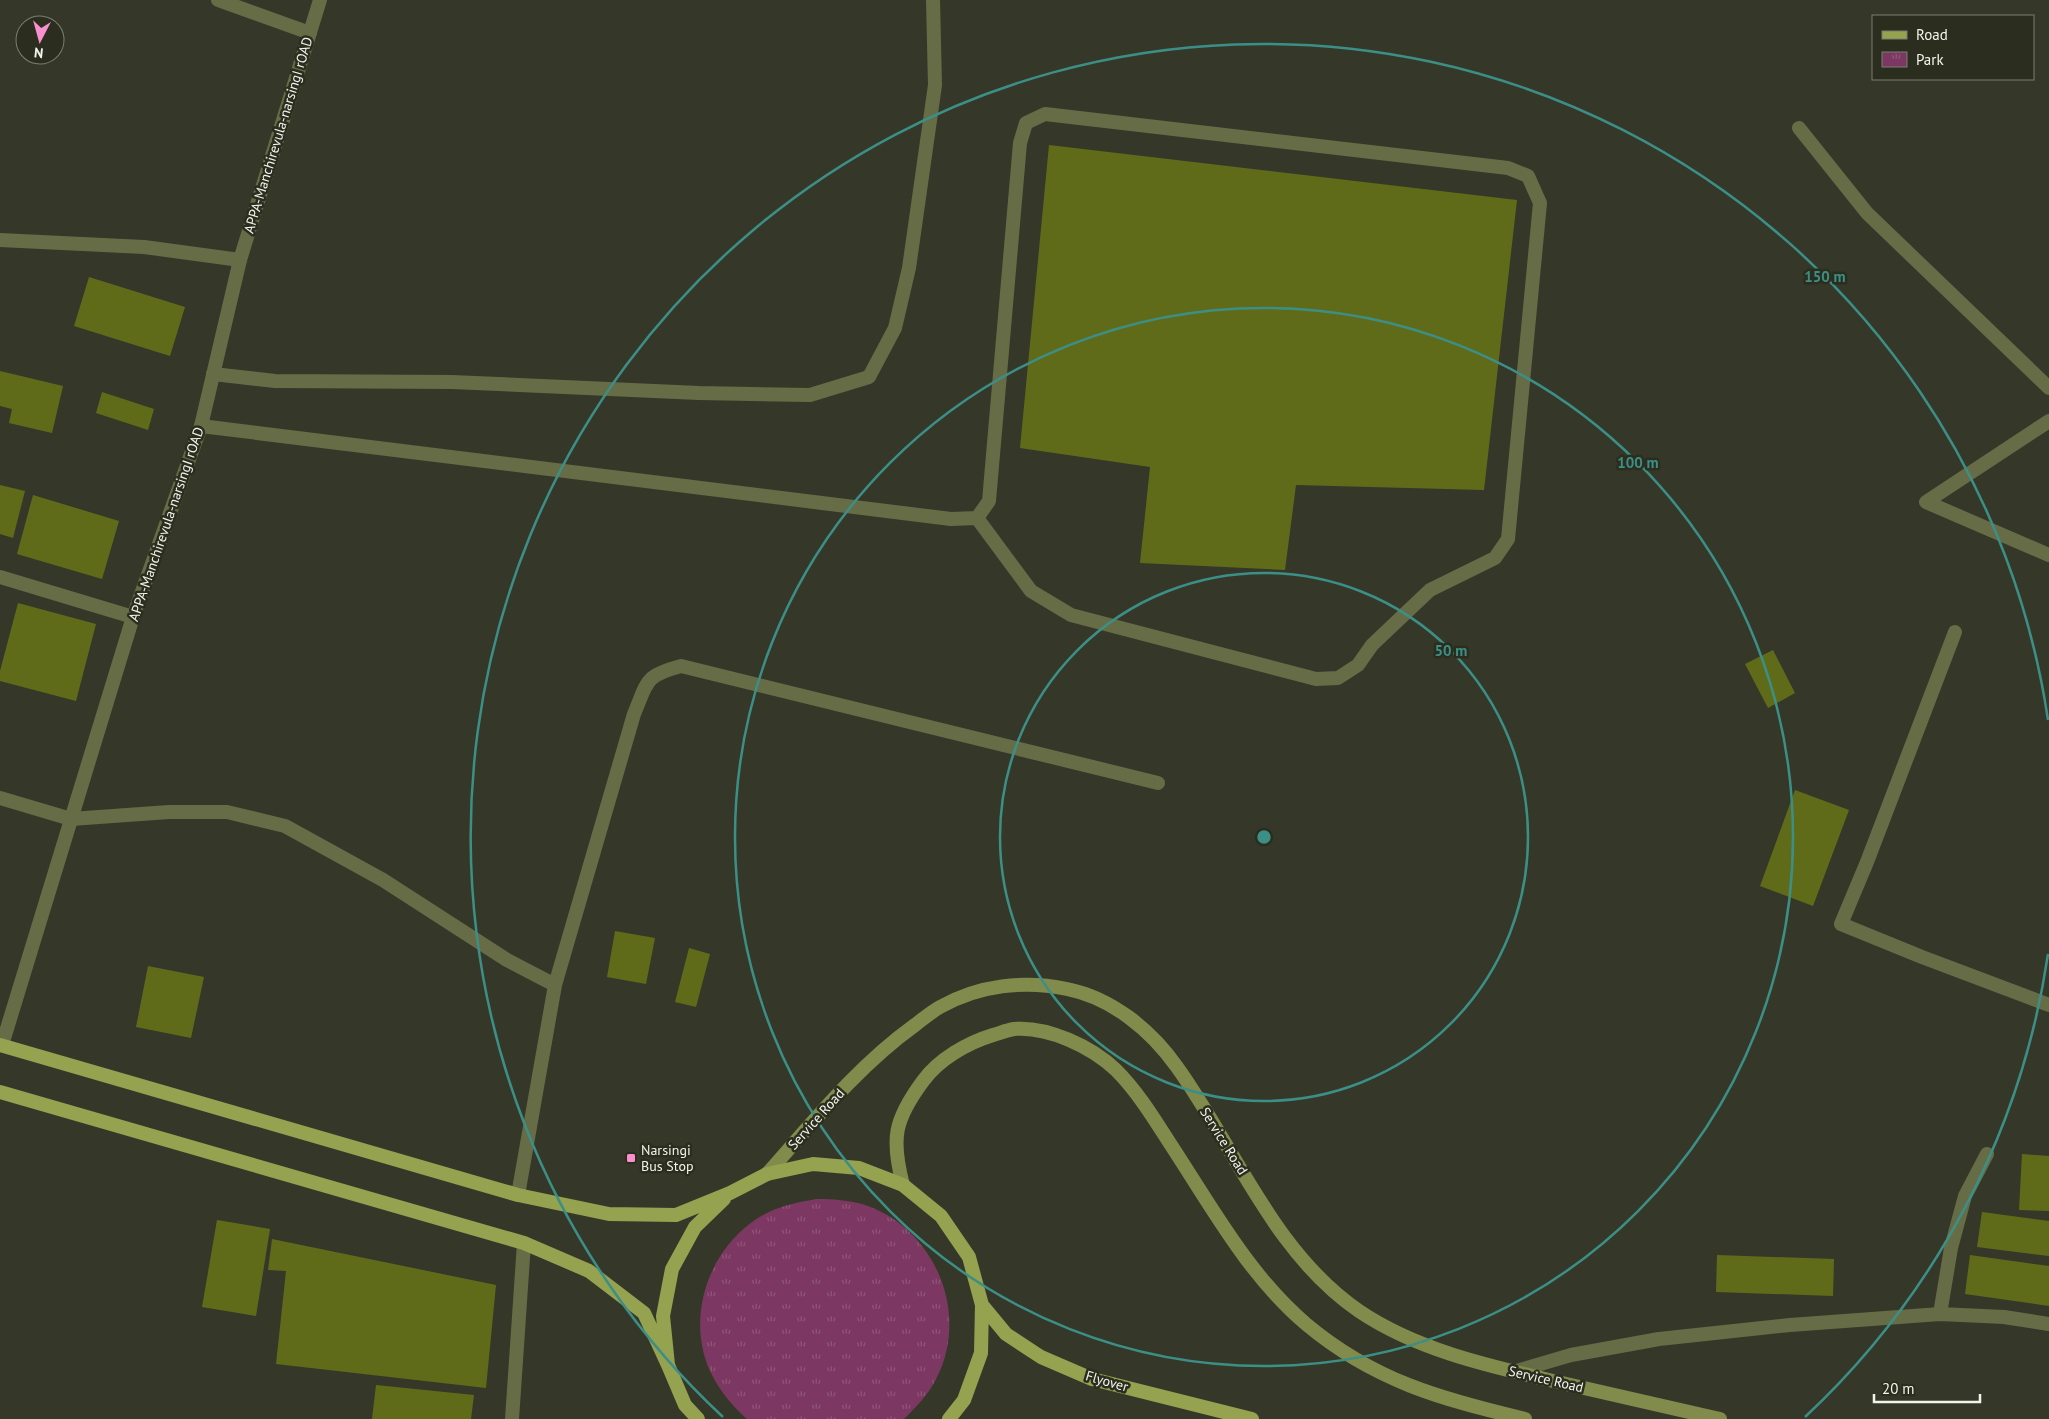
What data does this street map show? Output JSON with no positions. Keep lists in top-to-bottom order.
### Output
{
  "streets": {
    "main road": ["Service Road", "Flyover"],
    "street": ["APPA-Manchirevula-narsingI rOAD"]
  },
  "places": {
    "transit": ["Narsingi Bus Stop"]
  },
  "legend": ["Road", "Park"],
  "scale_bar": "20 m",
  "north": "bottom",
  "rings": ["150 m", "100 m", "50 m"]
}
